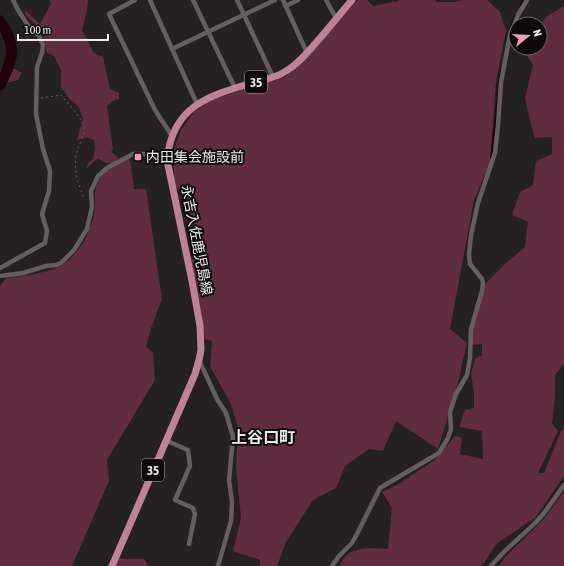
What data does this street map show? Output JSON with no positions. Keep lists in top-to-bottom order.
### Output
{
  "streets": {
    "main road": ["35", "永吉入佐鹿児島線"]
  },
  "districts": ["上谷口町"],
  "places": {
    "transit": ["内田集会施設前"]
  },
  "scale_bar": "100 m",
  "north": "right"
}
